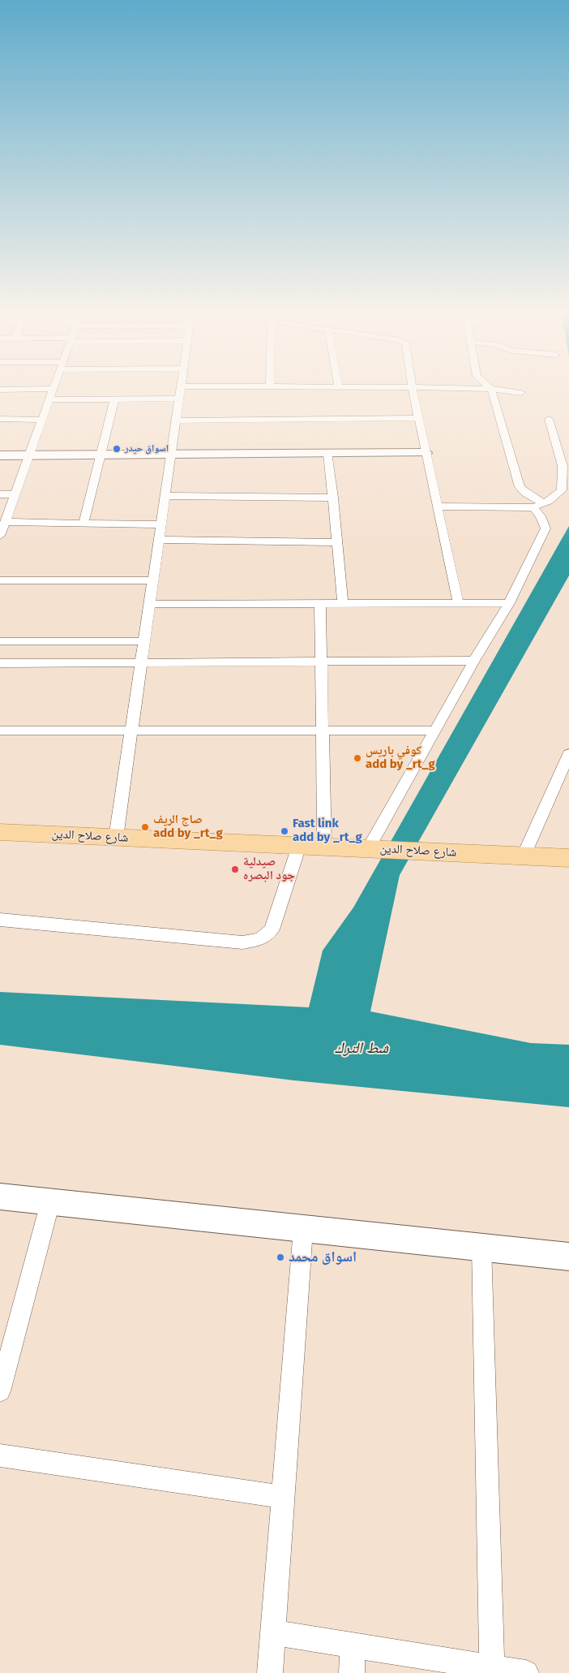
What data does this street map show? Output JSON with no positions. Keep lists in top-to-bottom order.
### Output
{
  "streets": {
    "main road": ["شارع صلاح الدين"]
  },
  "water": ["شط الترك"],
  "places": [
    "اسواق حيدر",
    "كوفي باريس add by _rt_g",
    "صاج الريف add by _rt_g",
    "Fast link add by _rt_g",
    "صيدلية جود البصره",
    "اسواق محمد"
  ]
}
